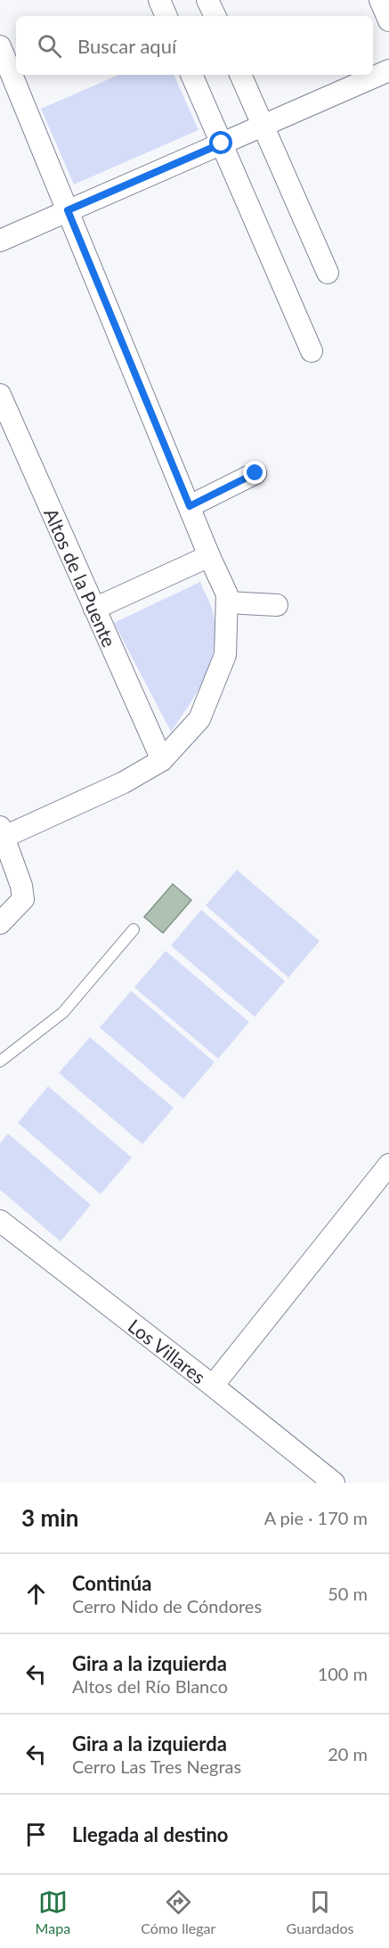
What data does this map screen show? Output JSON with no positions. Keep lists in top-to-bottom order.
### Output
{
  "streets": {
    "street": ["Altos de la Puente", "Los Villares"]
  },
  "page": {
    "search": "Buscar aquí",
    "heading": ["3 min", "A pie · 170 m"],
    "list": [
      ["Continúa", "Cerro Nido de Cóndores", "50 m"],
      ["Gira a la izquierda", "Altos del Río Blanco", "100 m"],
      ["Gira a la izquierda", "Cerro Las Tres Negras", "20 m"],
      "Llegada al destino"
    ],
    "nav": ["Mapa", "Cómo llegar", "Guardados"]
  }
}
